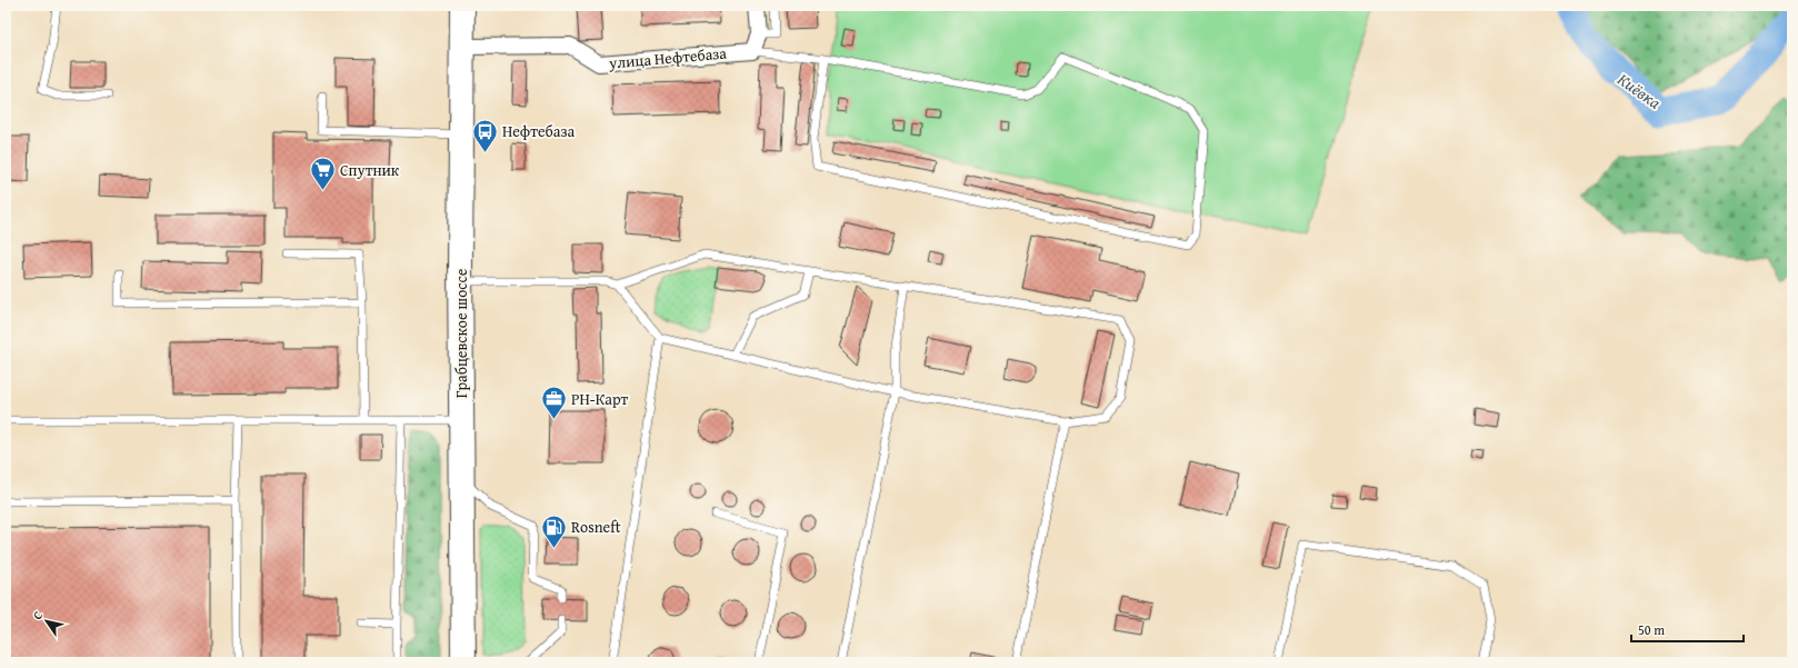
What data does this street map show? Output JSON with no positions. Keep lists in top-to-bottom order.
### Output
{
  "streets": {
    "main road": ["Грабцевское шоссе"],
    "street": ["улица Нефтебаза"]
  },
  "crossings": [
    ["улица Нефтебаза", "Грабцевское шоссе"]
  ],
  "water": ["Киёвка"],
  "places": {
    "bus stop": ["Нефтебаза"],
    "supermarket": ["Спутник"],
    "office": ["РН-Карт"],
    "fuel station": ["Rosneft"]
  },
  "scale_bar": "50 m",
  "north": "top left"
}
